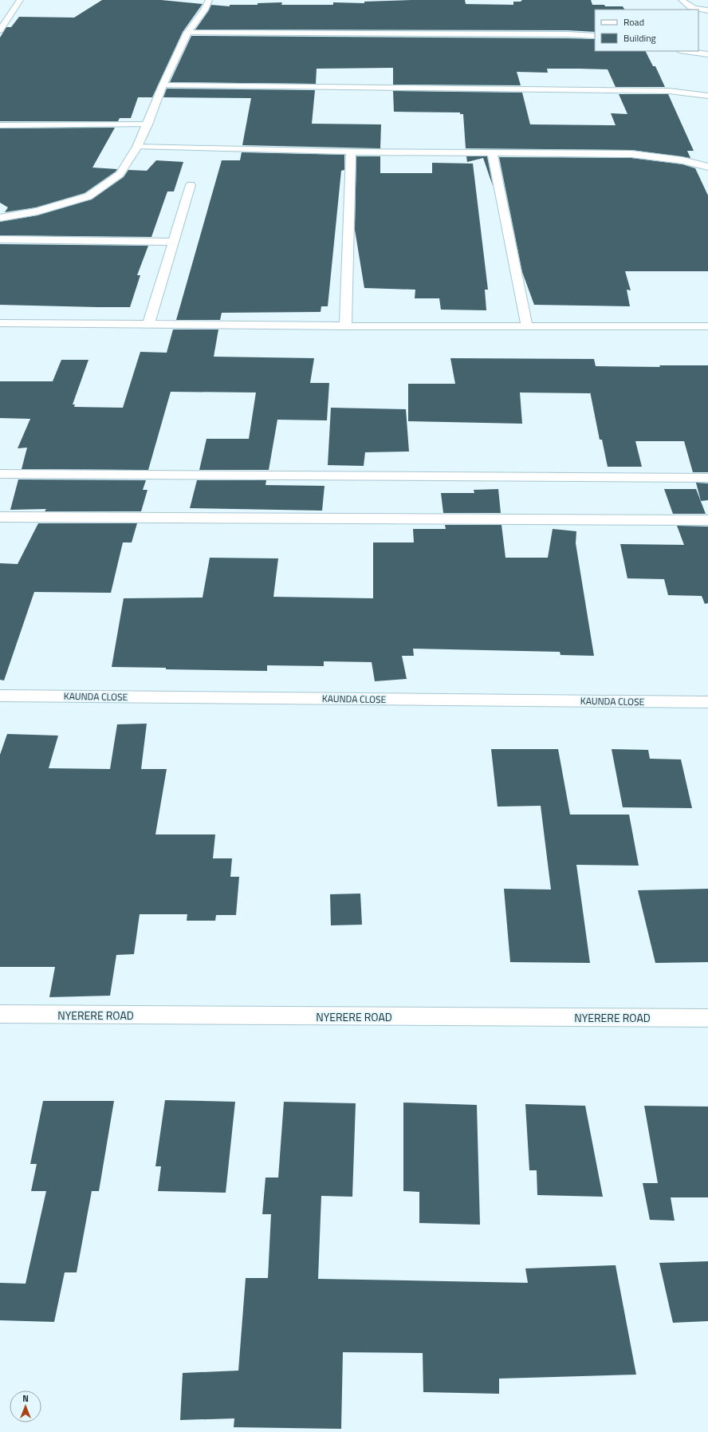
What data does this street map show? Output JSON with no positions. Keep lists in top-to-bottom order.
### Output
{
  "streets": {
    "street": ["KAUNDA CLOSE", "NYERERE ROAD"]
  },
  "legend": ["Road", "Building"],
  "north": "top"
}
